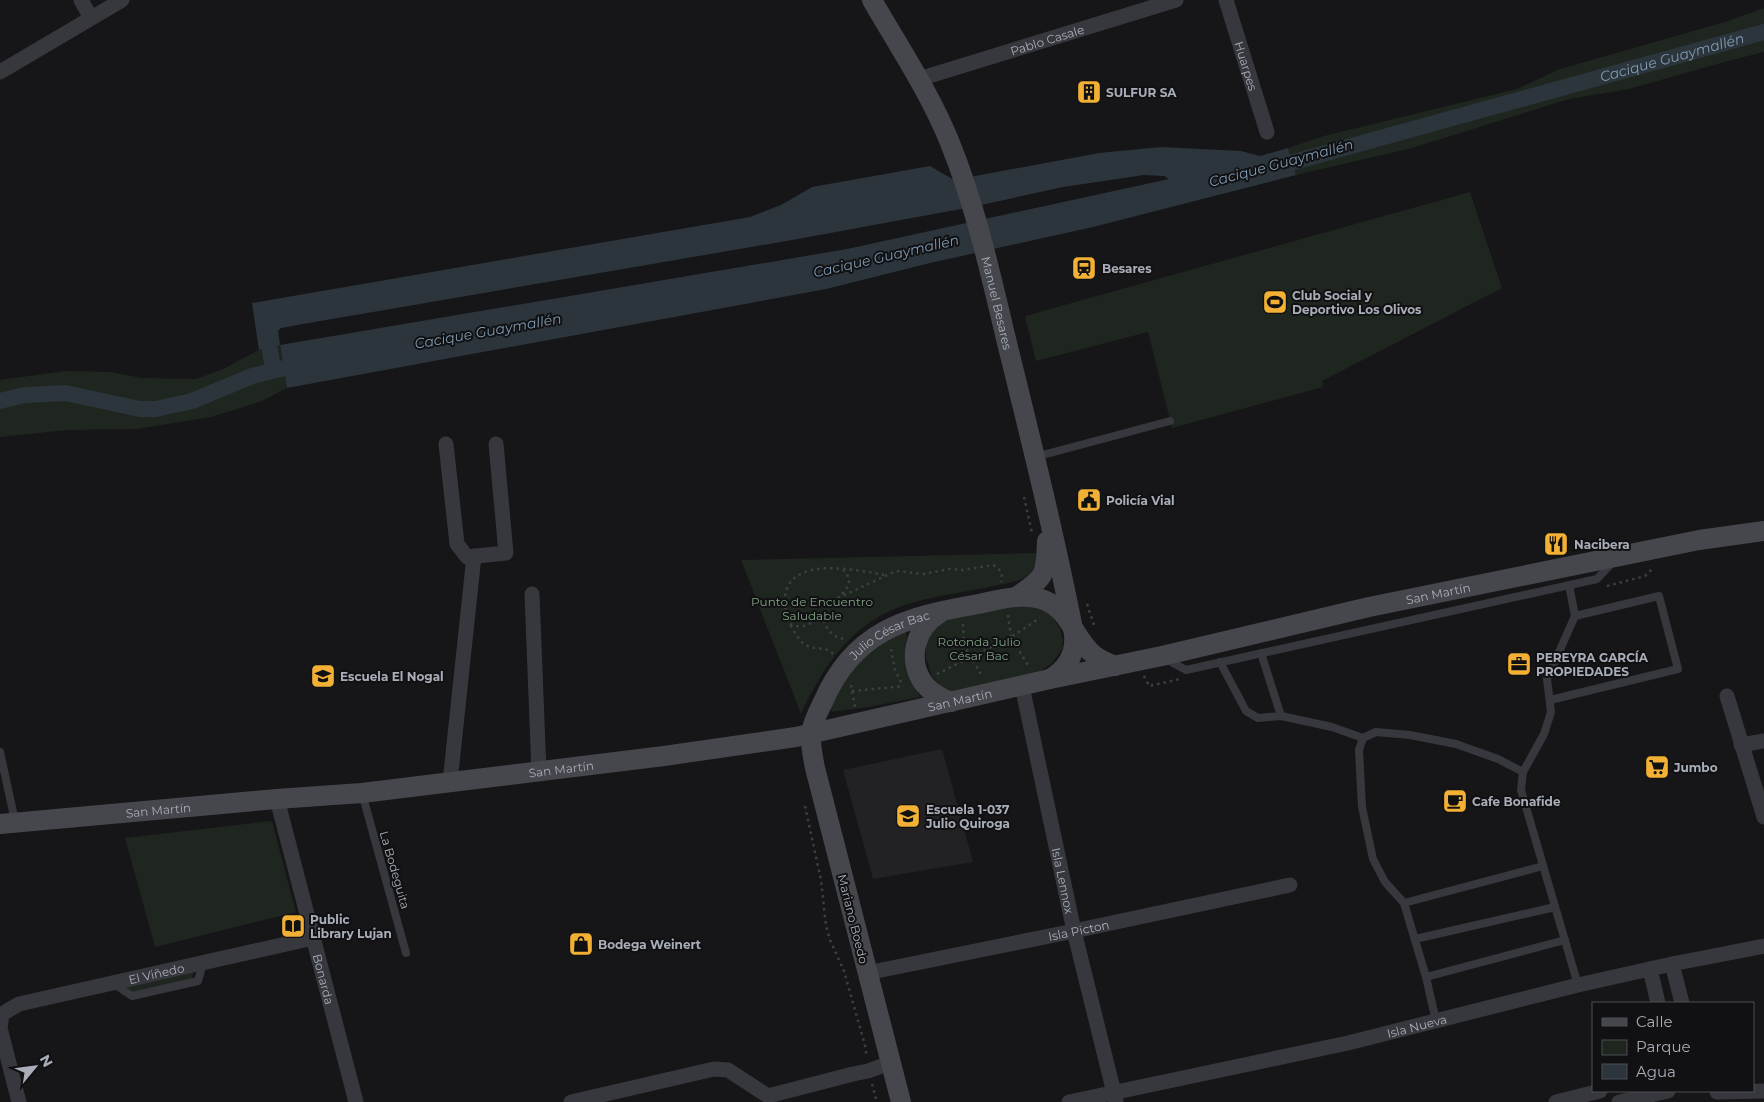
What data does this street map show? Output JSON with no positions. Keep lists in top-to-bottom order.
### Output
{
  "streets": {
    "main road": [
      "Manuel Besares",
      "San Martín",
      "Julio César Bac",
      "Mariano Boedo"
    ],
    "street": [
      "Pablo Casale",
      "Huarpes",
      "Isla Lennox",
      "Isla Picton",
      "El Viñedo",
      "Bonarda",
      "Isla Nueva"
    ],
    "lane": ["La Bodeguita"]
  },
  "crossings": [
    ["Pablo Casale", "Manuel Besares"],
    ["Manuel Besares", "Julio César Bac"],
    ["San Martín", "Julio César Bac"],
    ["San Martín", "La Bodeguita"],
    ["San Martín", "Isla Lennox"],
    ["San Martín", "Mariano Boedo"],
    ["San Martín", "Bonarda"],
    ["Julio César Bac", "Mariano Boedo"],
    ["Isla Lennox", "Isla Picton"],
    ["Isla Lennox", "Isla Nueva"],
    ["Mariano Boedo", "Isla Picton"],
    ["El Viñedo", "Bonarda"]
  ],
  "water": ["Cacique Guaymallén"],
  "parks": ["Punto de Encuentro Saludable", "Rotonda Julio César Bac"],
  "places": {
    "building": ["SULFUR SA"],
    "station": ["Besares"],
    "sports": ["Club Social y Deportivo Los Olivos"],
    "public building": ["Policía Vial"],
    "restaurant": ["Nacibera"],
    "office": ["PEREYRA GARCÍA PROPIEDADES"],
    "school or university": ["Escuela El Nogal", "Escuela 1-037 Julio Quiroga"],
    "supermarket": ["Jumbo"],
    "cafe": ["Cafe Bonafide"],
    "library": ["Public Library Lujan"],
    "shop": ["Bodega Weinert"]
  },
  "legend": ["Calle", "Parque", "Agua"],
  "north": "top right"
}
